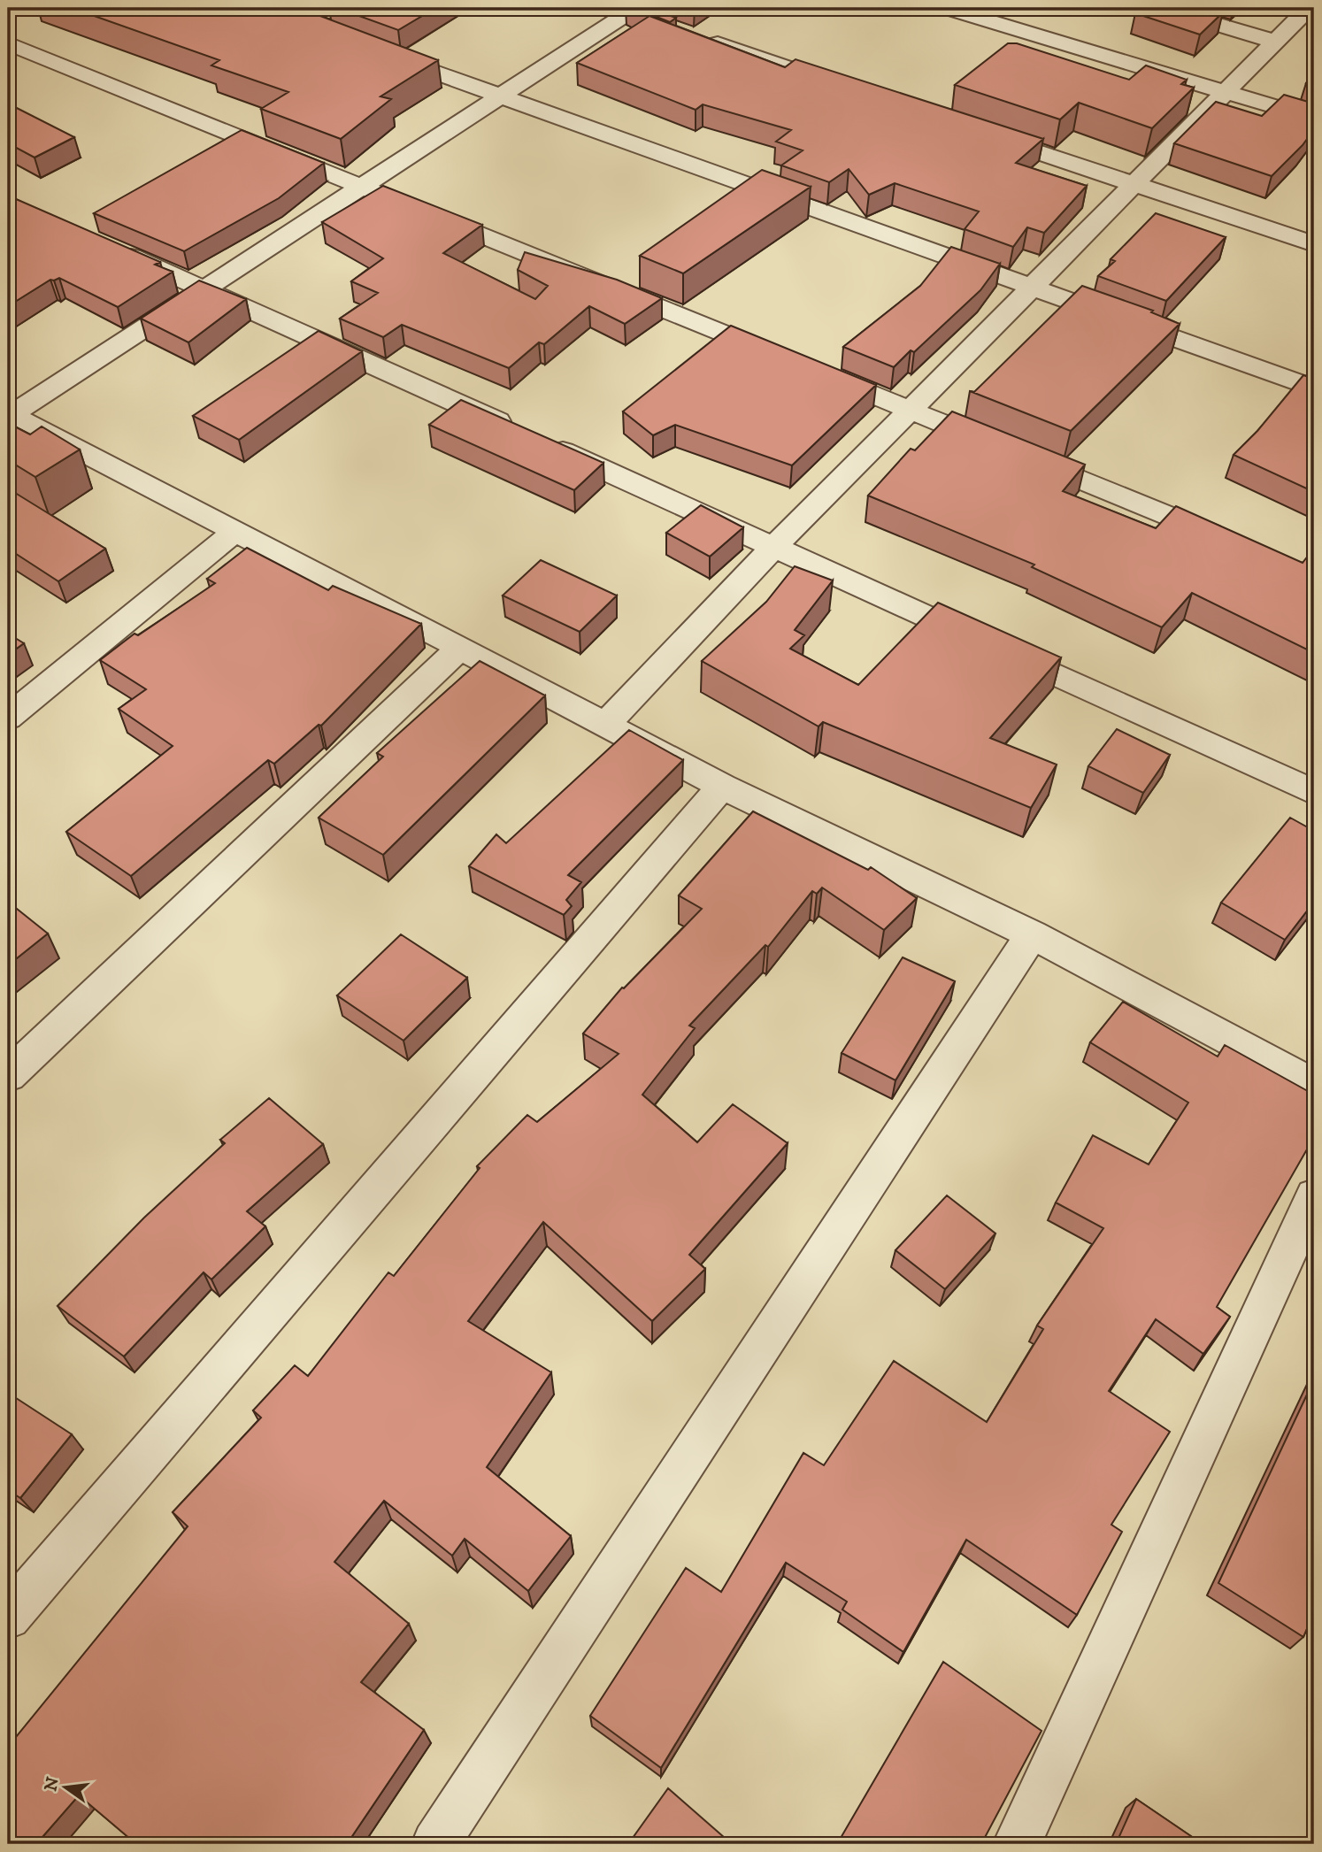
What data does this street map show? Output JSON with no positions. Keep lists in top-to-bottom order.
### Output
{
  "north": "left"
}
